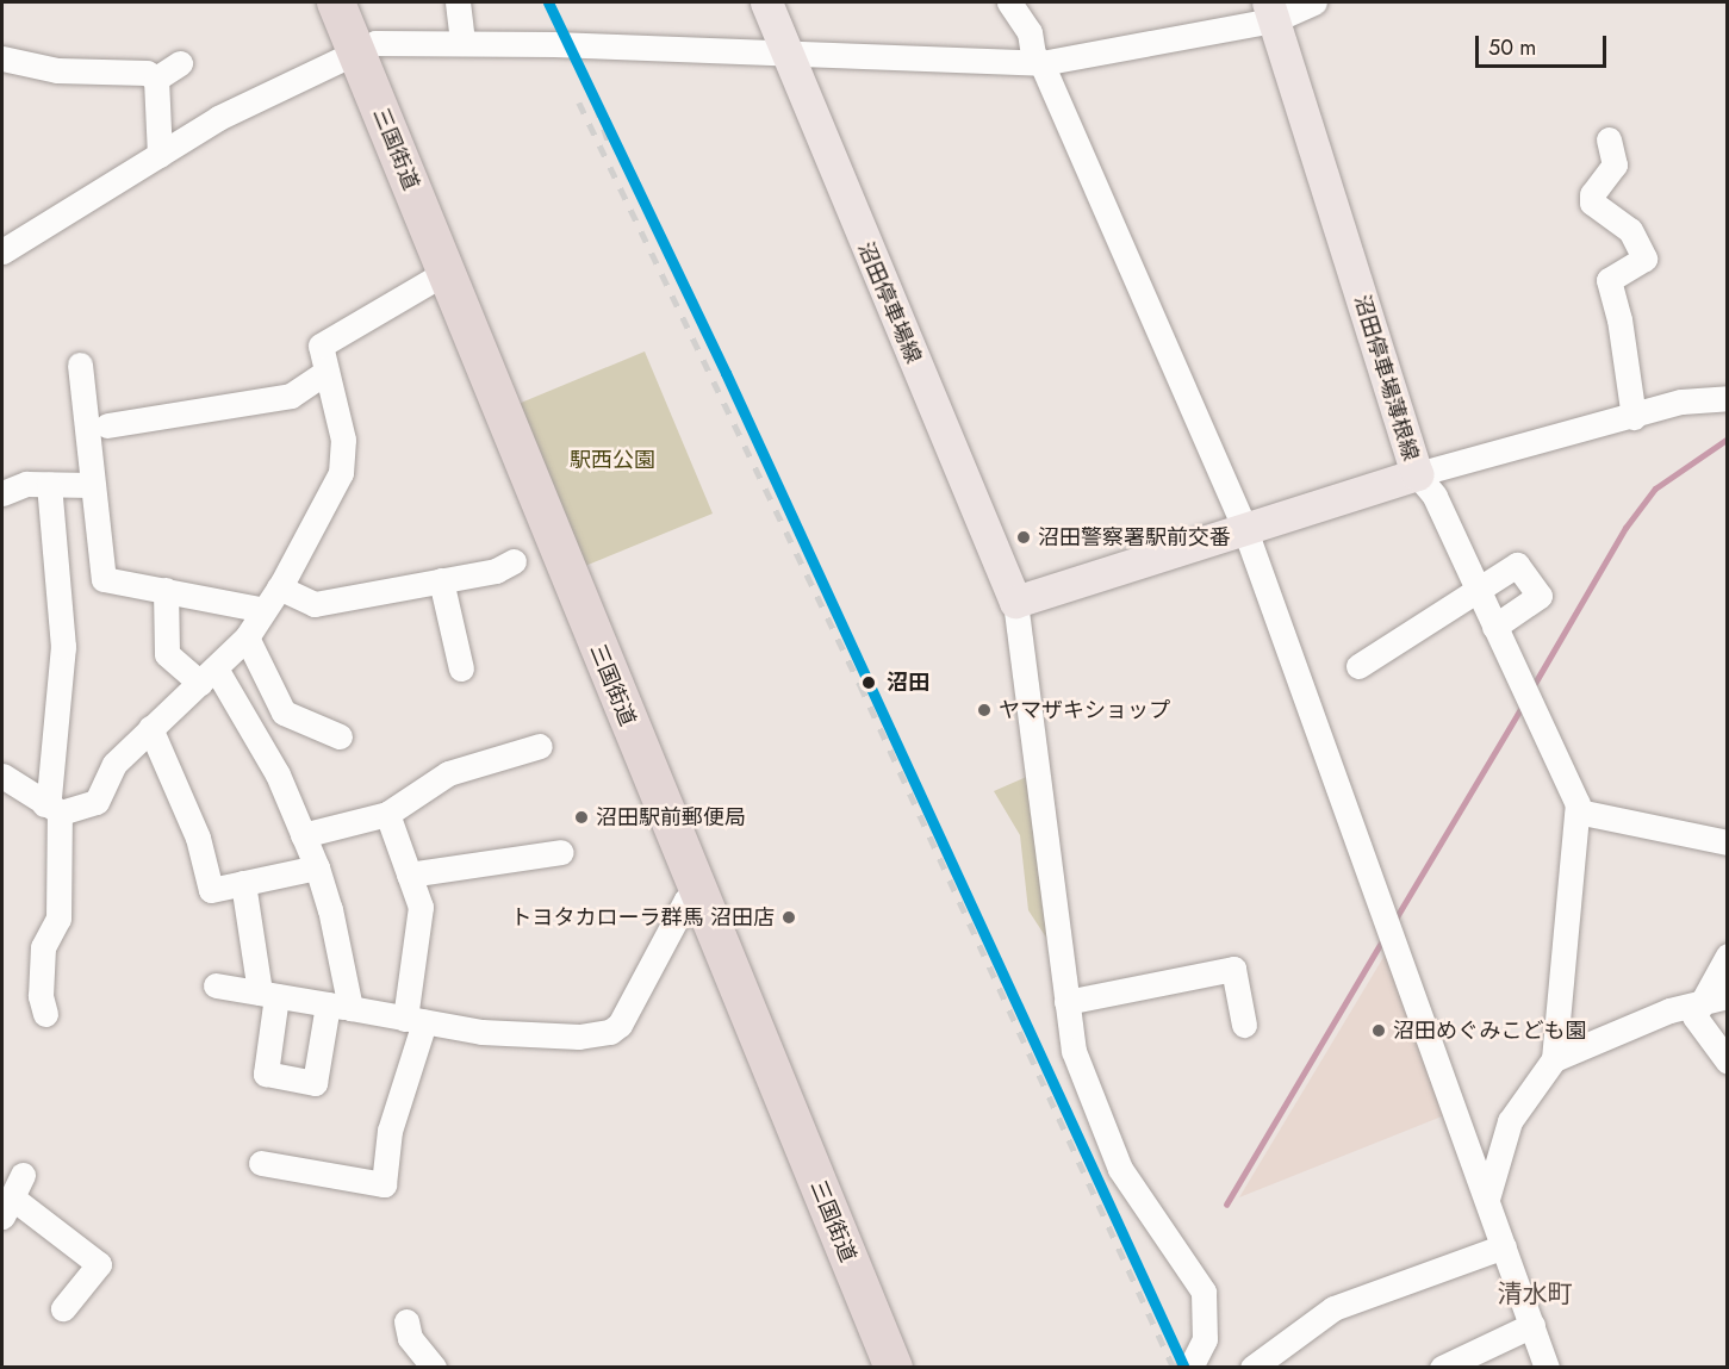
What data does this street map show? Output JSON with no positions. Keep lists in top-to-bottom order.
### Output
{
  "streets": {
    "highway": ["三国街道"],
    "main road": ["沼田停車場線", "沼田停車場薄根線"]
  },
  "crossings": [
    ["沼田停車場線", "沼田停車場薄根線"]
  ],
  "districts": ["清水町"],
  "parks": ["駅西公園"],
  "places": [
    "沼田警察署駅前交番",
    "沼田",
    "ヤマザキショップ",
    "沼田駅前郵便局",
    "トヨタカローラ群馬 沼田店",
    "沼田めぐみこども園"
  ],
  "scale_bar": "50 m"
}
